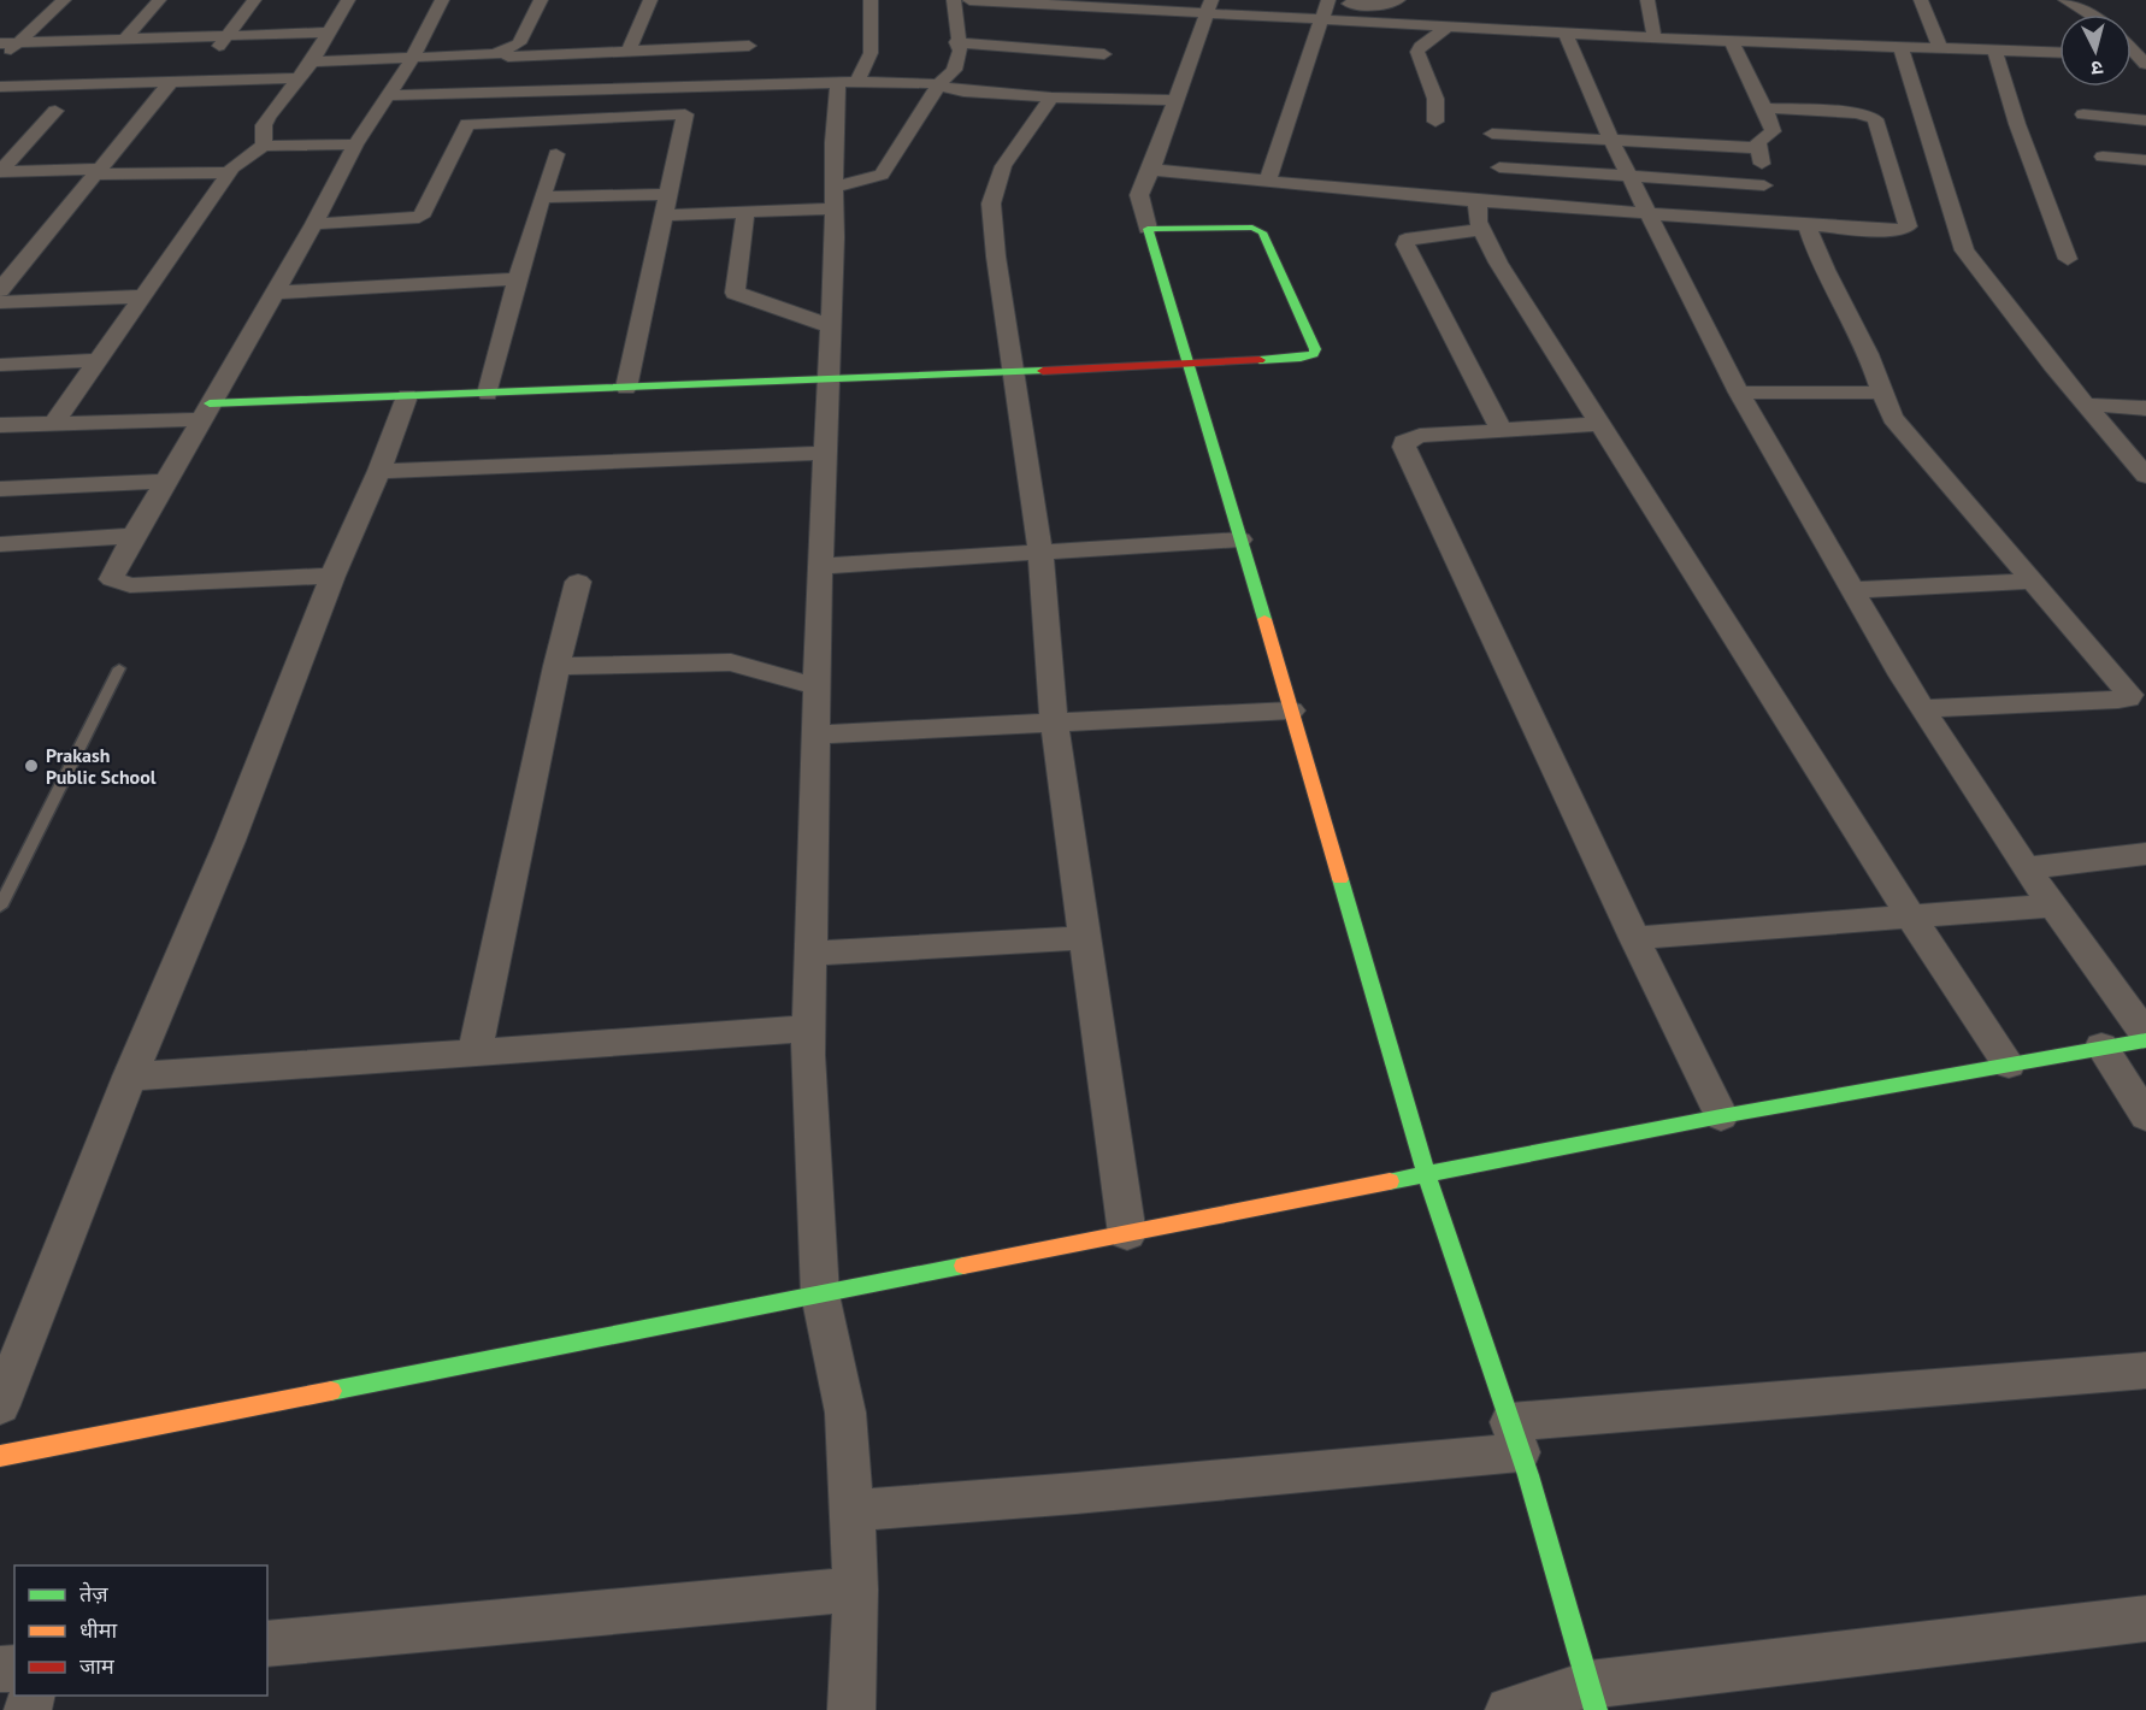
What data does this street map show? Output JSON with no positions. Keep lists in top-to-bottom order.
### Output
{
  "places": ["Prakash Public School"],
  "legend": ["तेज़", "धीमा", "जाम"],
  "north": "bottom"
}
